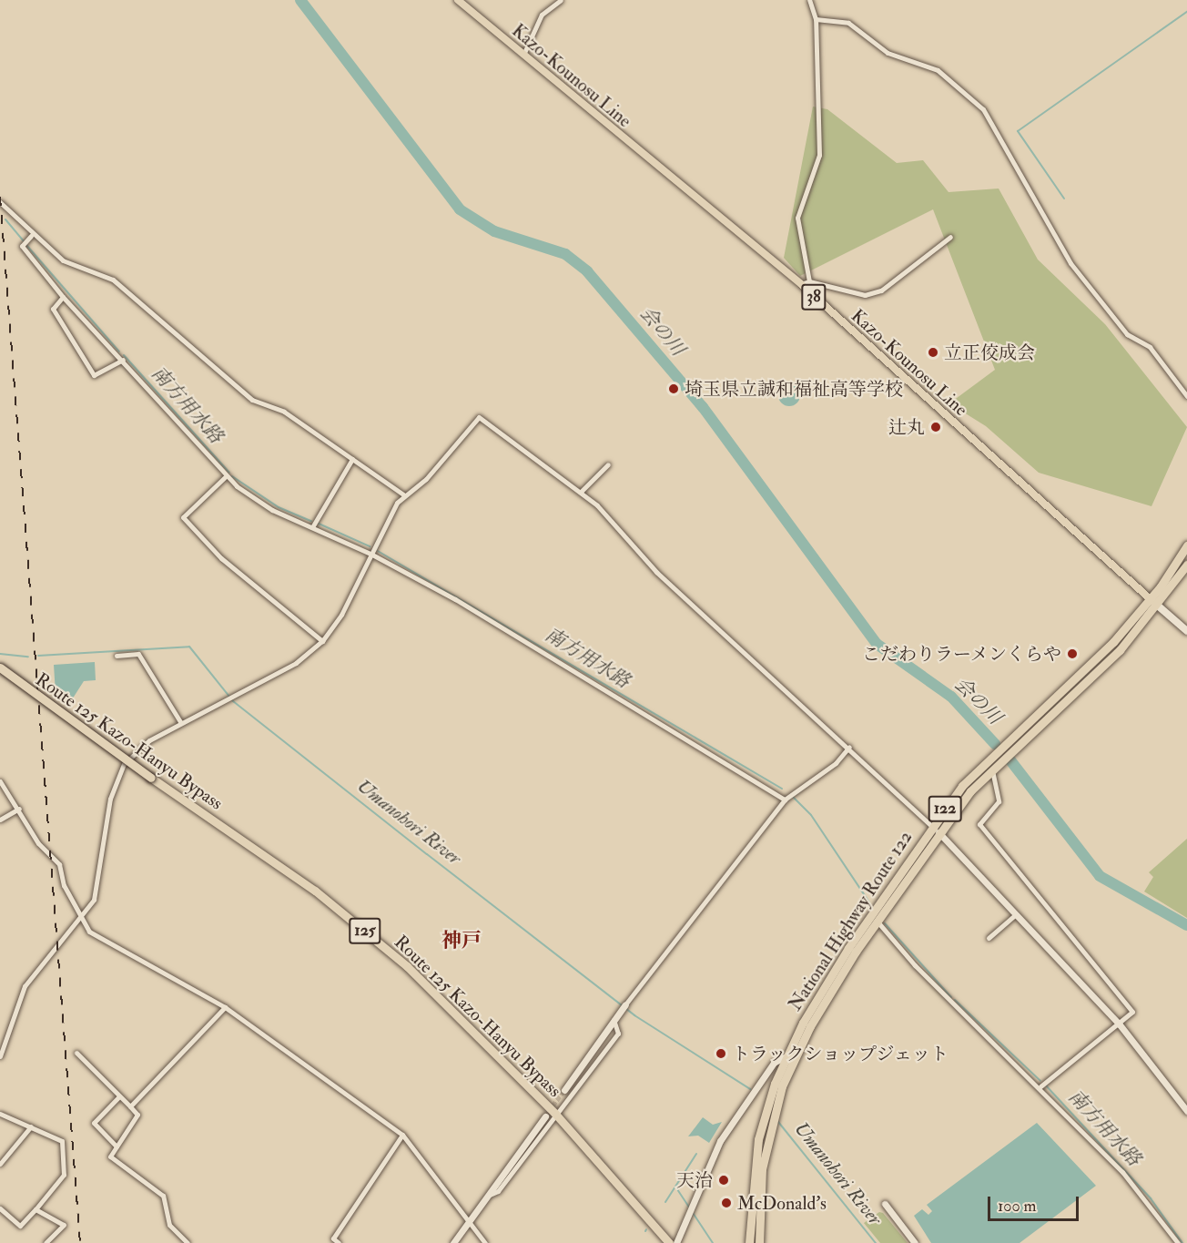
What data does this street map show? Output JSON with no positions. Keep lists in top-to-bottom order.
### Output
{
  "streets": {
    "highway": [
      "Route 125 Kazo-Hanyu Bypass",
      "122",
      "National Highway Route 122",
      "125"
    ],
    "main road": ["Kazo-Kounosu Line", "38"]
  },
  "crossings": [
    ["Kazo-Kounosu Line", "National Highway Route 122"]
  ],
  "districts": ["神戸"],
  "water": ["会の川", "南方用水路", "Umanohori River"],
  "places": [
    "立正佼成会",
    "埼玉県立誠和福祉高等学校",
    "辻丸",
    "こだわりラーメンくらや",
    "トラックショップジェット",
    "天治",
    "McDonald's"
  ],
  "scale_bar": "100 m"
}
